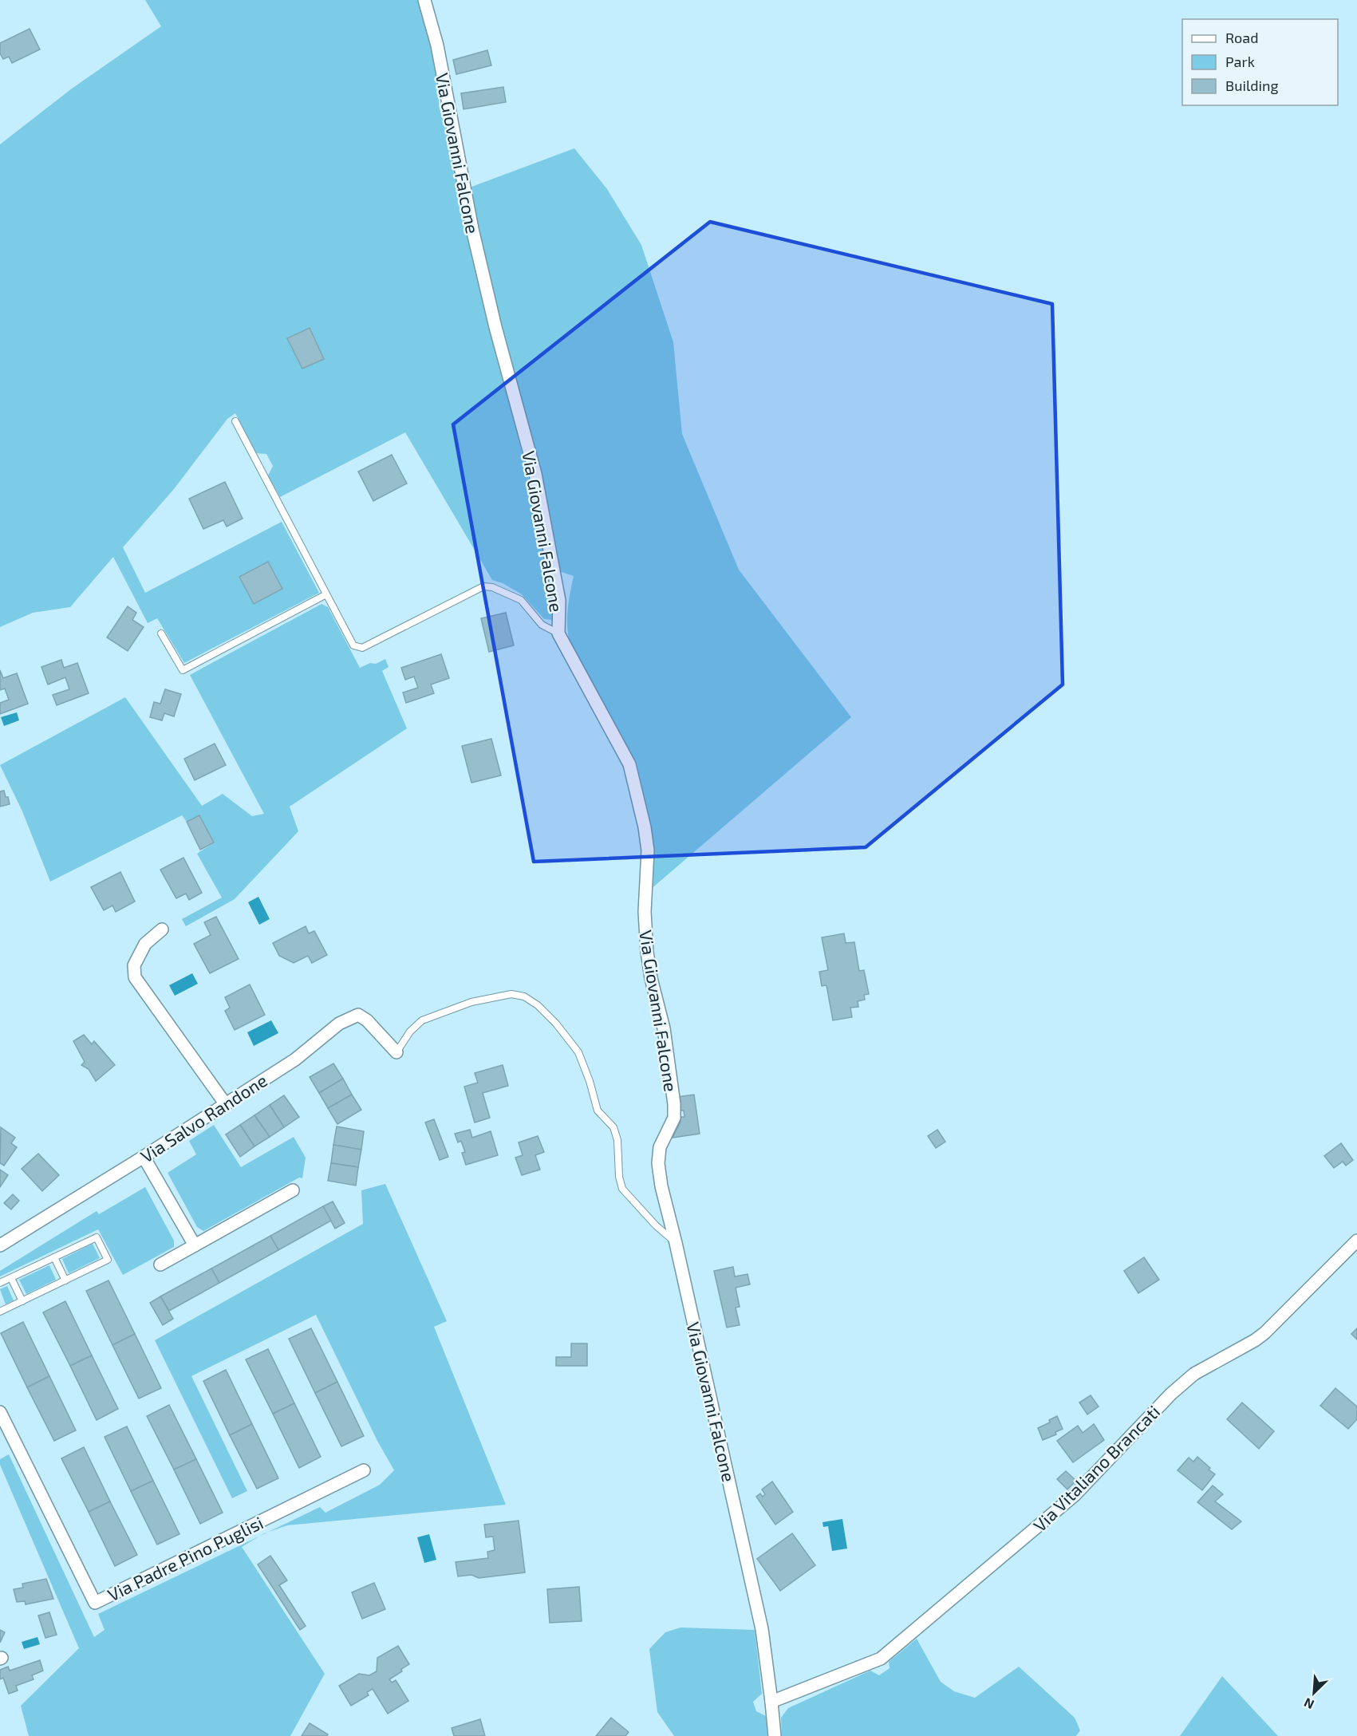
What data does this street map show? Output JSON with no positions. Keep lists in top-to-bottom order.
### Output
{
  "streets": {
    "street": [
      "Via Giovanni Falcone",
      "Via Salvo Randone",
      "Via Vitaliano Brancati",
      "Via Padre Pino Puglisi"
    ]
  },
  "crossings": [
    ["Via Giovanni Falcone", "Via Vitaliano Brancati"]
  ],
  "legend": ["Road", "Park", "Building"],
  "north": "bottom left"
}
